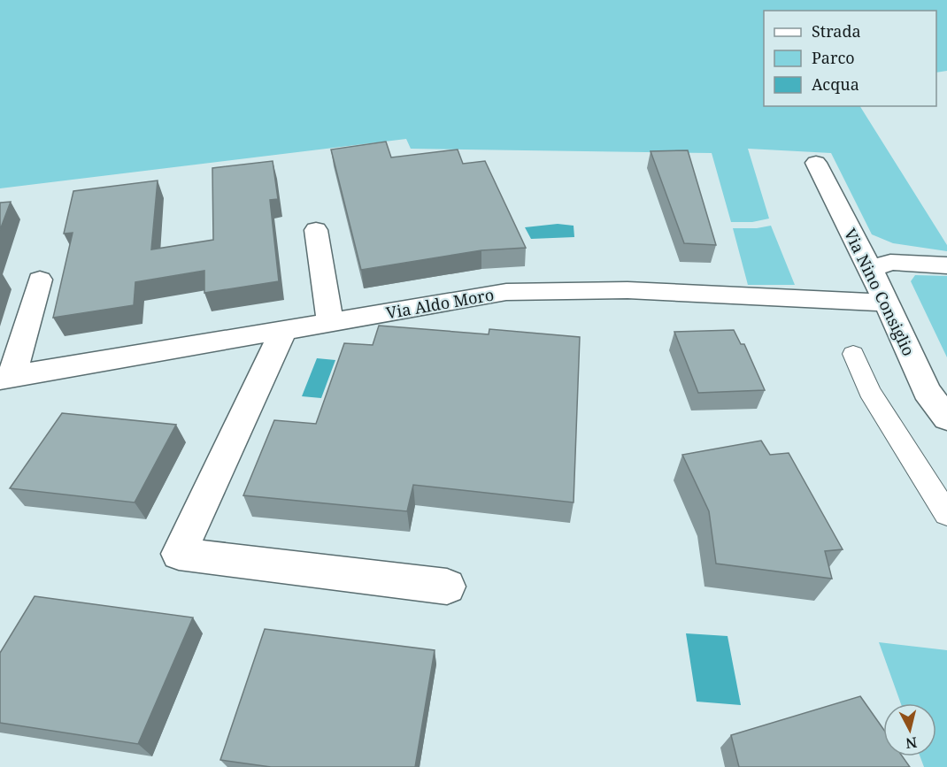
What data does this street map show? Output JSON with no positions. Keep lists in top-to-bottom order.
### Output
{
  "streets": {
    "street": ["Via Nino Consiglio", "Via Aldo Moro"]
  },
  "crossings": [
    ["Via Nino Consiglio", "Via Aldo Moro"]
  ],
  "legend": ["Strada", "Parco", "Acqua"],
  "north": "bottom"
}
